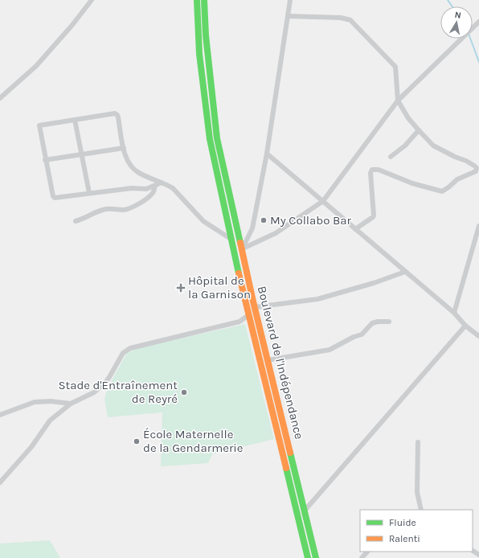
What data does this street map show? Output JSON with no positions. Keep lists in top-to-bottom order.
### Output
{
  "streets": {
    "main road": ["Boulevard de l'Indépendance"]
  },
  "places": {
    "other": ["My Collabo Bar", "Stade d'Entraînement de Reyré", "École Maternelle de la Gendarmerie"],
    "health": ["Hôpital de la Garnison"]
  },
  "legend": ["Fluide", "Ralenti"],
  "north": "top"
}
